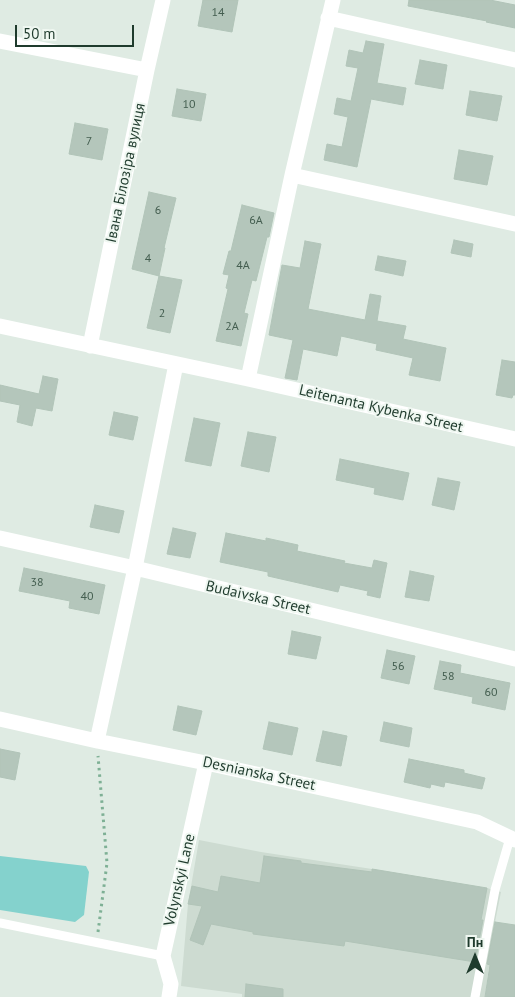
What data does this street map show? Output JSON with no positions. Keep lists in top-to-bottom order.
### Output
{
  "streets": {
    "street": [
      "Івана Білозіра вулиця",
      "Leitenanta Kybenka Street",
      "Budaivska Street",
      "Desnianska Street",
      "Volynskyi Lane"
    ]
  },
  "crossings": [
    ["Desnianska Street", "Volynskyi Lane"]
  ],
  "house_numbers": [
    "14",
    "10",
    "7",
    "6",
    "6А",
    "4",
    "4А",
    "2",
    "2А",
    "38",
    "40",
    "56",
    "58",
    "60"
  ],
  "scale_bar": "50 m",
  "north": "top"
}
